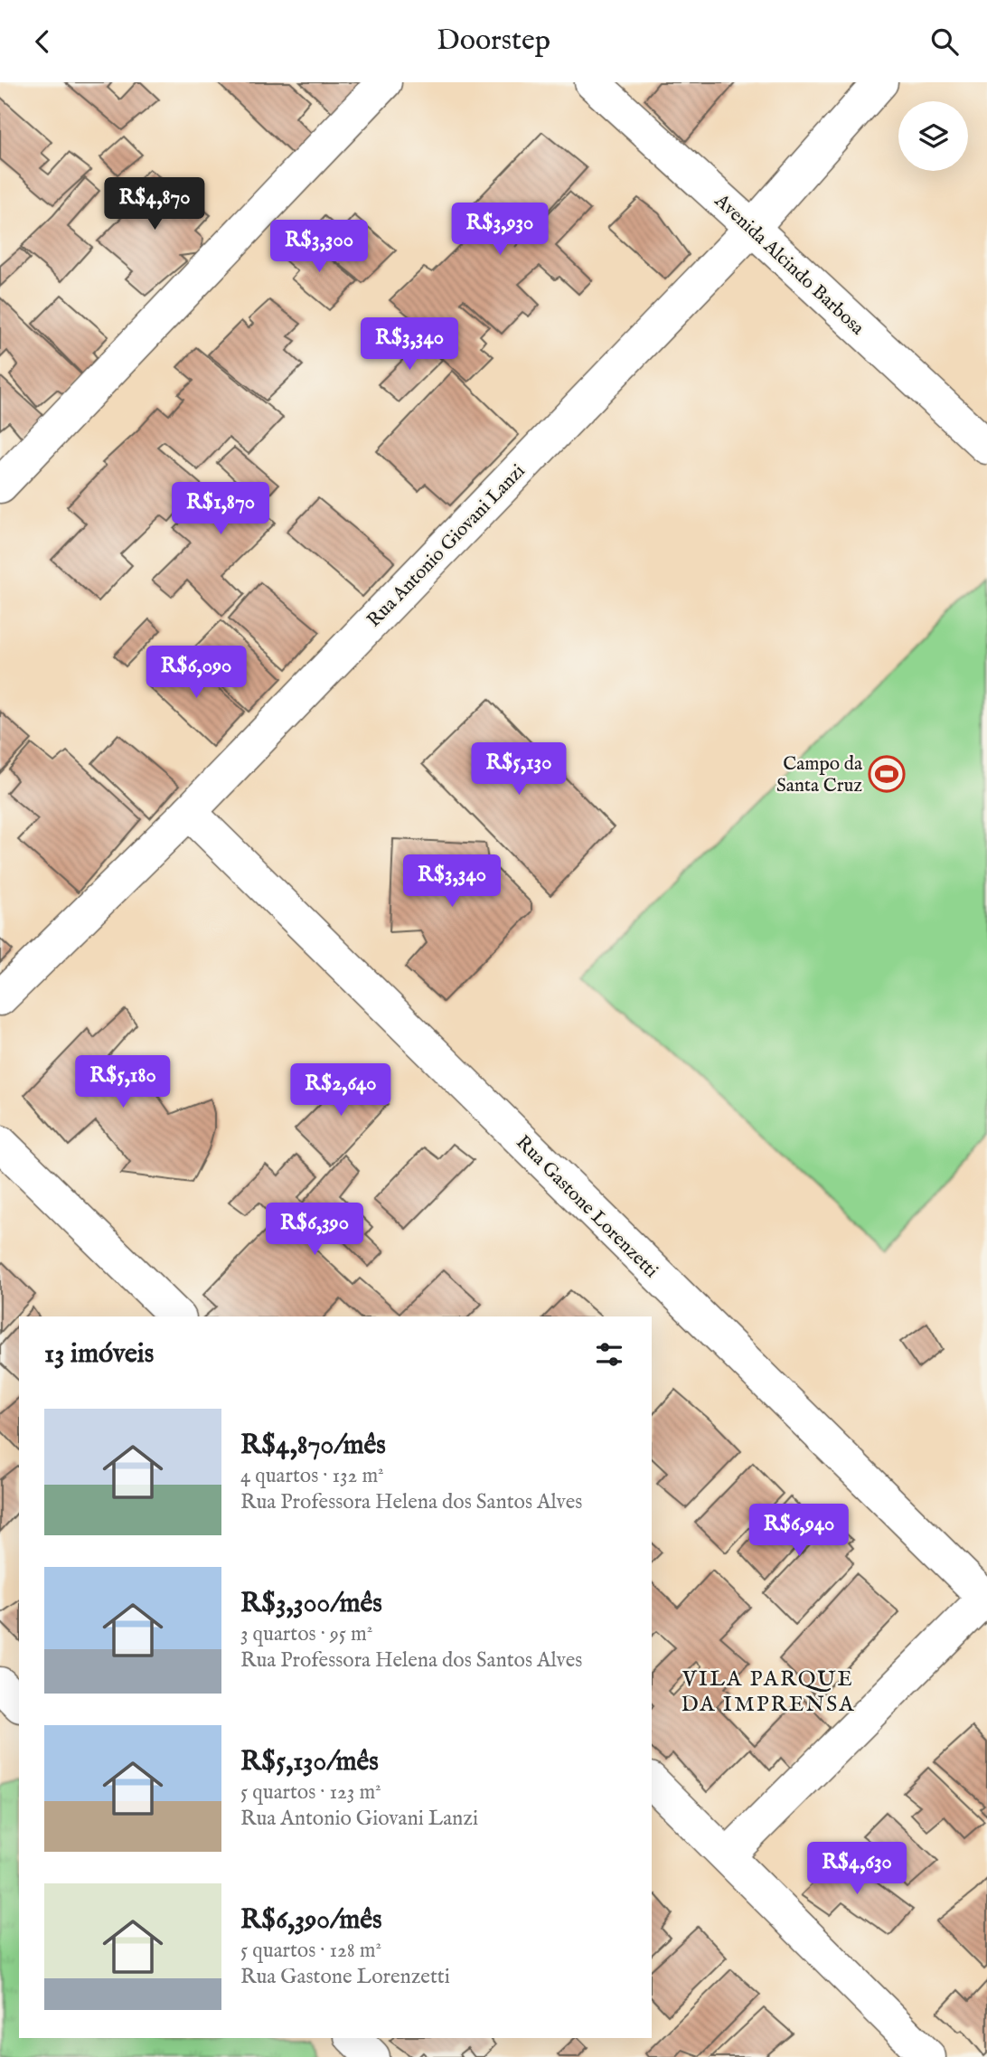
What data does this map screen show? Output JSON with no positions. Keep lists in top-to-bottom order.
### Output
{
  "streets": {
    "street": ["Avenida Alcindo Barbosa", "Rua Antonio Giovani Lanzi", "Rua Gastone Lorenzetti"]
  },
  "crossings": [
    ["Avenida Alcindo Barbosa", "Rua Antonio Giovani Lanzi"],
    ["Rua Antonio Giovani Lanzi", "Rua Gastone Lorenzetti"]
  ],
  "districts": ["VILA PARQUE DA IMPRENSA"],
  "places": {
    "sports": ["Campo da Santa Cruz"]
  },
  "page": {
    "header": "Doorstep",
    "price": [
      "R$4,870",
      "R$3,930",
      "R$3,300",
      "R$3,340",
      "R$1,870",
      "R$6,090",
      "R$5,130",
      "R$3,340",
      "R$5,180",
      "R$2,640",
      "R$6,390",
      "R$6,940",
      "R$4,630"
    ],
    "heading": "13 imóveis",
    "list": [
      {
        "name": "R$4,870/mês",
        "note": "4 quartos · 132 m² · Rua Professora Helena dos Santos Alves"
      },
      {
        "name": "R$3,300/mês",
        "note": "3 quartos · 95 m² · Rua Professora Helena dos Santos Alves"
      },
      {
        "name": "R$5,130/mês",
        "note": "5 quartos · 123 m² · Rua Antonio Giovani Lanzi"
      },
      {
        "name": "R$6,390/mês",
        "note": "5 quartos · 128 m² · Rua Gastone Lorenzetti"
      }
    ]
  }
}
